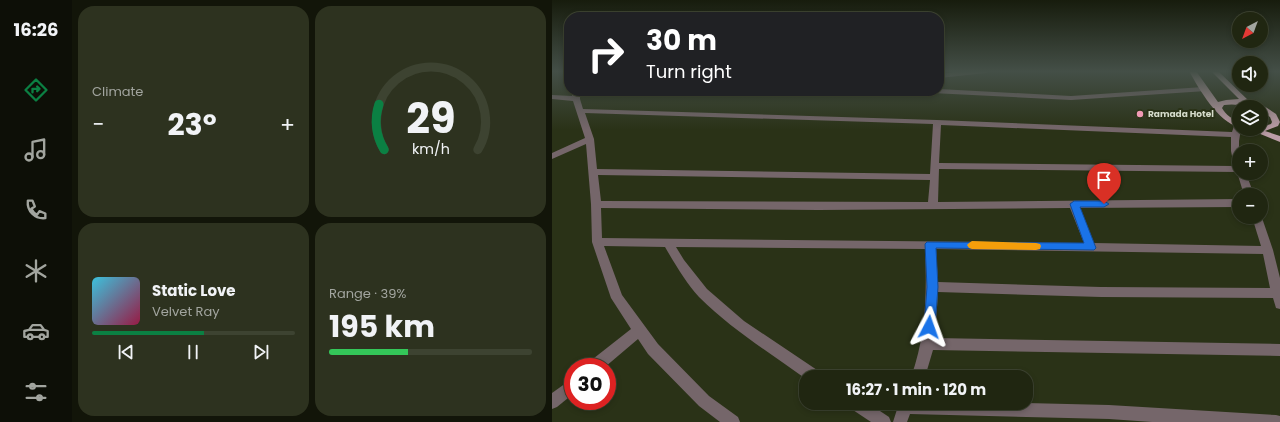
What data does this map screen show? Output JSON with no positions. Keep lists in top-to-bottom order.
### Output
{
  "places": ["Ramada Hotel"],
  "north": "bottom left",
  "page": {
    "tabs": "16:26",
    "tile": [
      "Climate",
      ["Range · 39%", "195 km"]
    ],
    "map_buttons": ["+", "−"],
    "turn": ["30 m", "Turn right"],
    "heat": ["−", "23°", "+"],
    "song": ["Static Love", "Velvet Ray"],
    "limit": "30",
    "trip": "16:27 · 1 min · 120 m",
    "gauge": ["29", "km/h"]
  }
}
